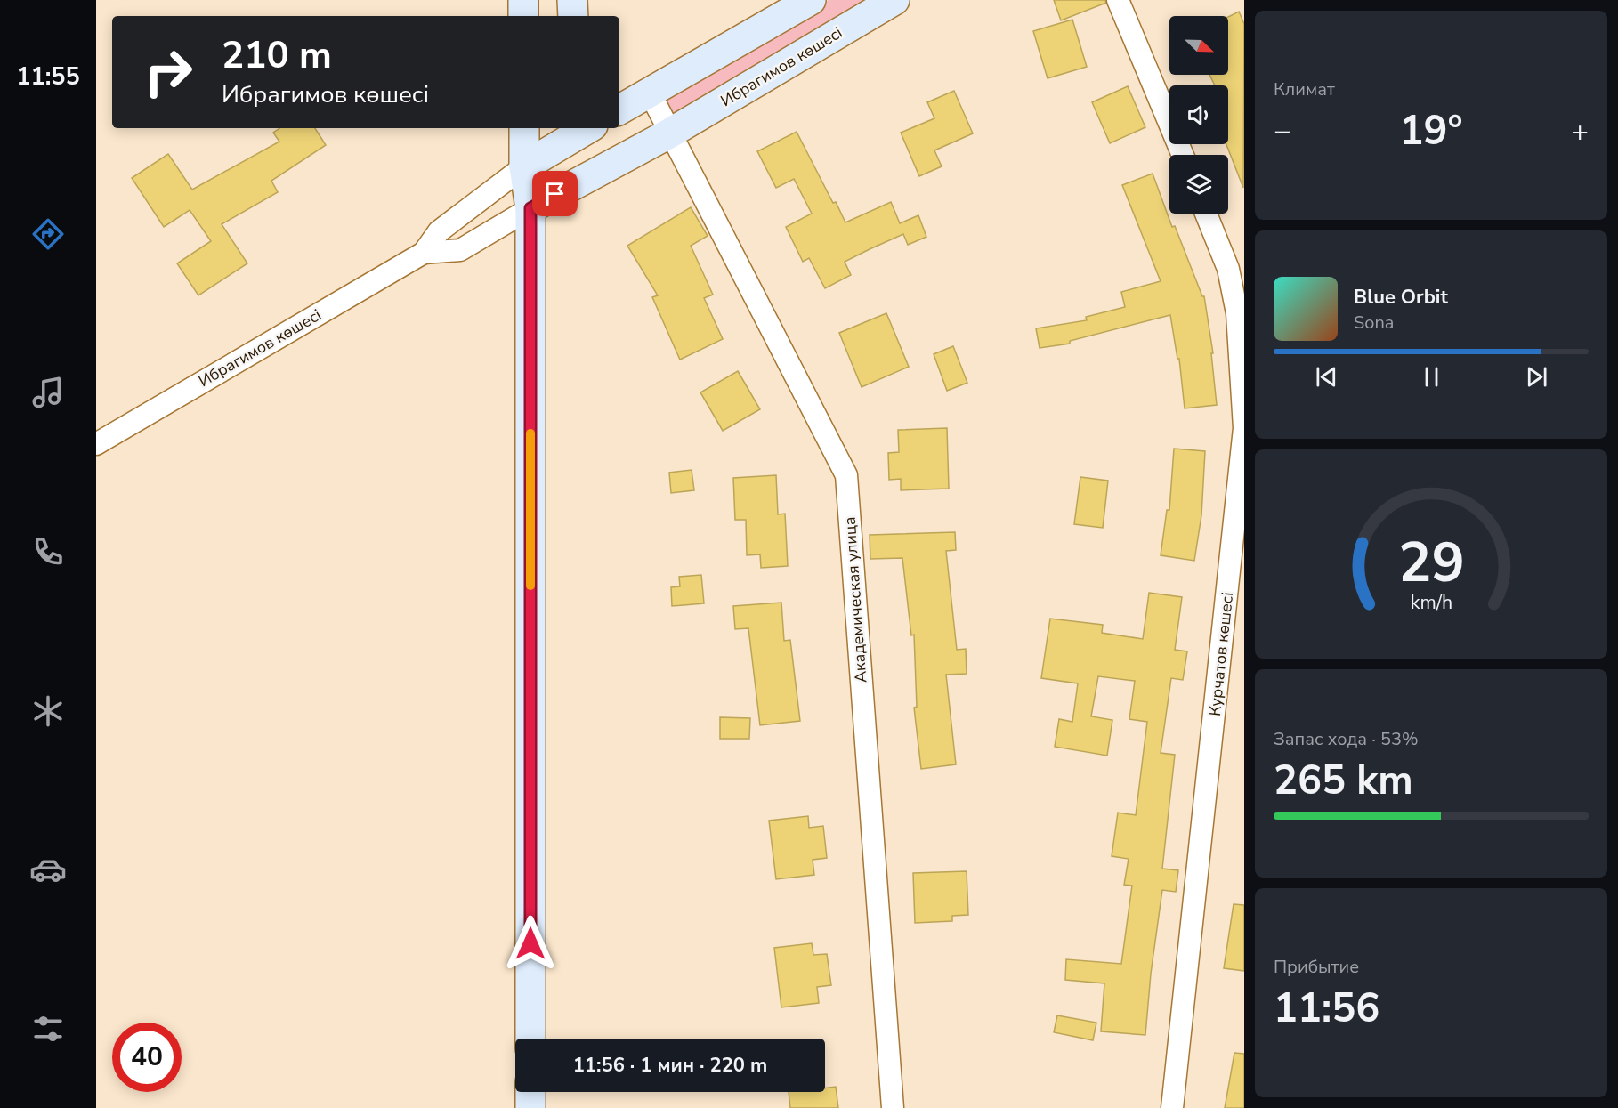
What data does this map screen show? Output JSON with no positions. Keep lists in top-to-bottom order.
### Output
{
  "streets": {
    "street": ["Ибрагимов көшесі", "Академическая улица", "Курчатов көшесі"]
  },
  "crossings": [
    ["Ибрагимов көшесі", "Академическая улица"]
  ],
  "north": "bottom right",
  "page": {
    "tabs": "11:55",
    "tile": [
      "Климат",
      ["Запас хода · 53%", "265 km"],
      ["Прибытие", "11:56"]
    ],
    "turn": ["210 m", "Ибрагимов көшесі"],
    "heat": ["−", "19°", "+"],
    "song": ["Blue Orbit", "Sona"],
    "limit": "40",
    "trip": "11:56 · 1 мин · 220 m",
    "gauge": ["29", "km/h"]
  }
}
